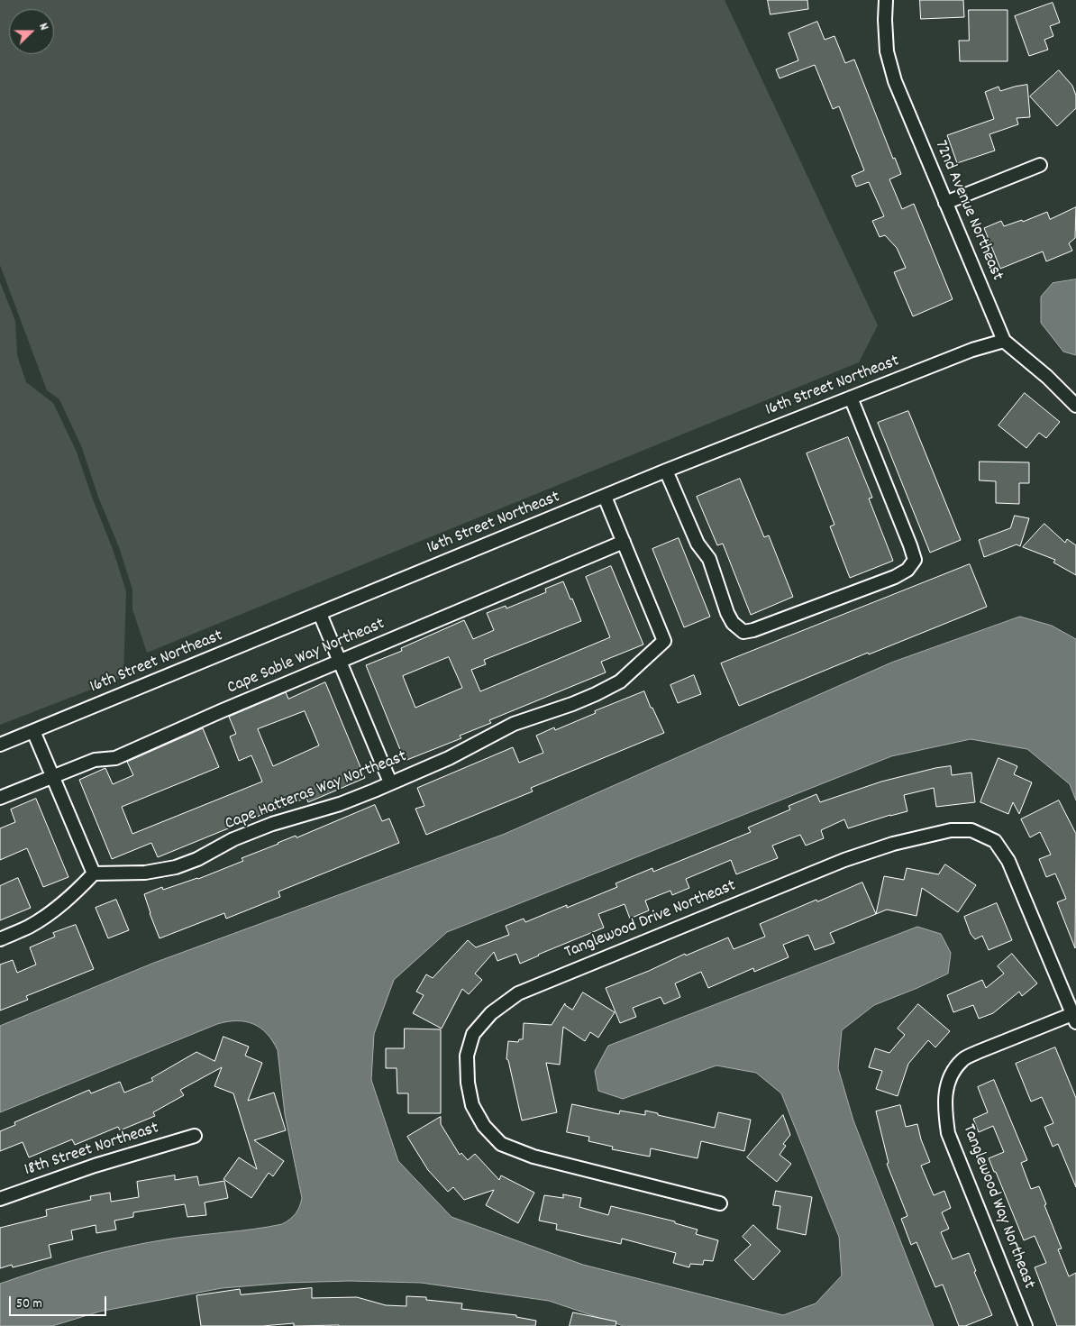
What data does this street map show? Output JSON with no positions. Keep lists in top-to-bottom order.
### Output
{
  "streets": {
    "street": [
      "72nd Avenue Northeast",
      "16th Street Northeast",
      "Cape Sable Way Northeast",
      "Cape Hatteras Way Northeast",
      "Tanglewood Drive Northeast",
      "18th Street Northeast",
      "Tanglewood Way Northeast"
    ]
  },
  "crossings": [
    ["72nd Avenue Northeast", "16th Street Northeast"],
    ["Cape Sable Way Northeast", "Cape Hatteras Way Northeast"],
    ["Tanglewood Drive Northeast", "Tanglewood Way Northeast"]
  ],
  "scale_bar": "50 m",
  "north": "right"
}
